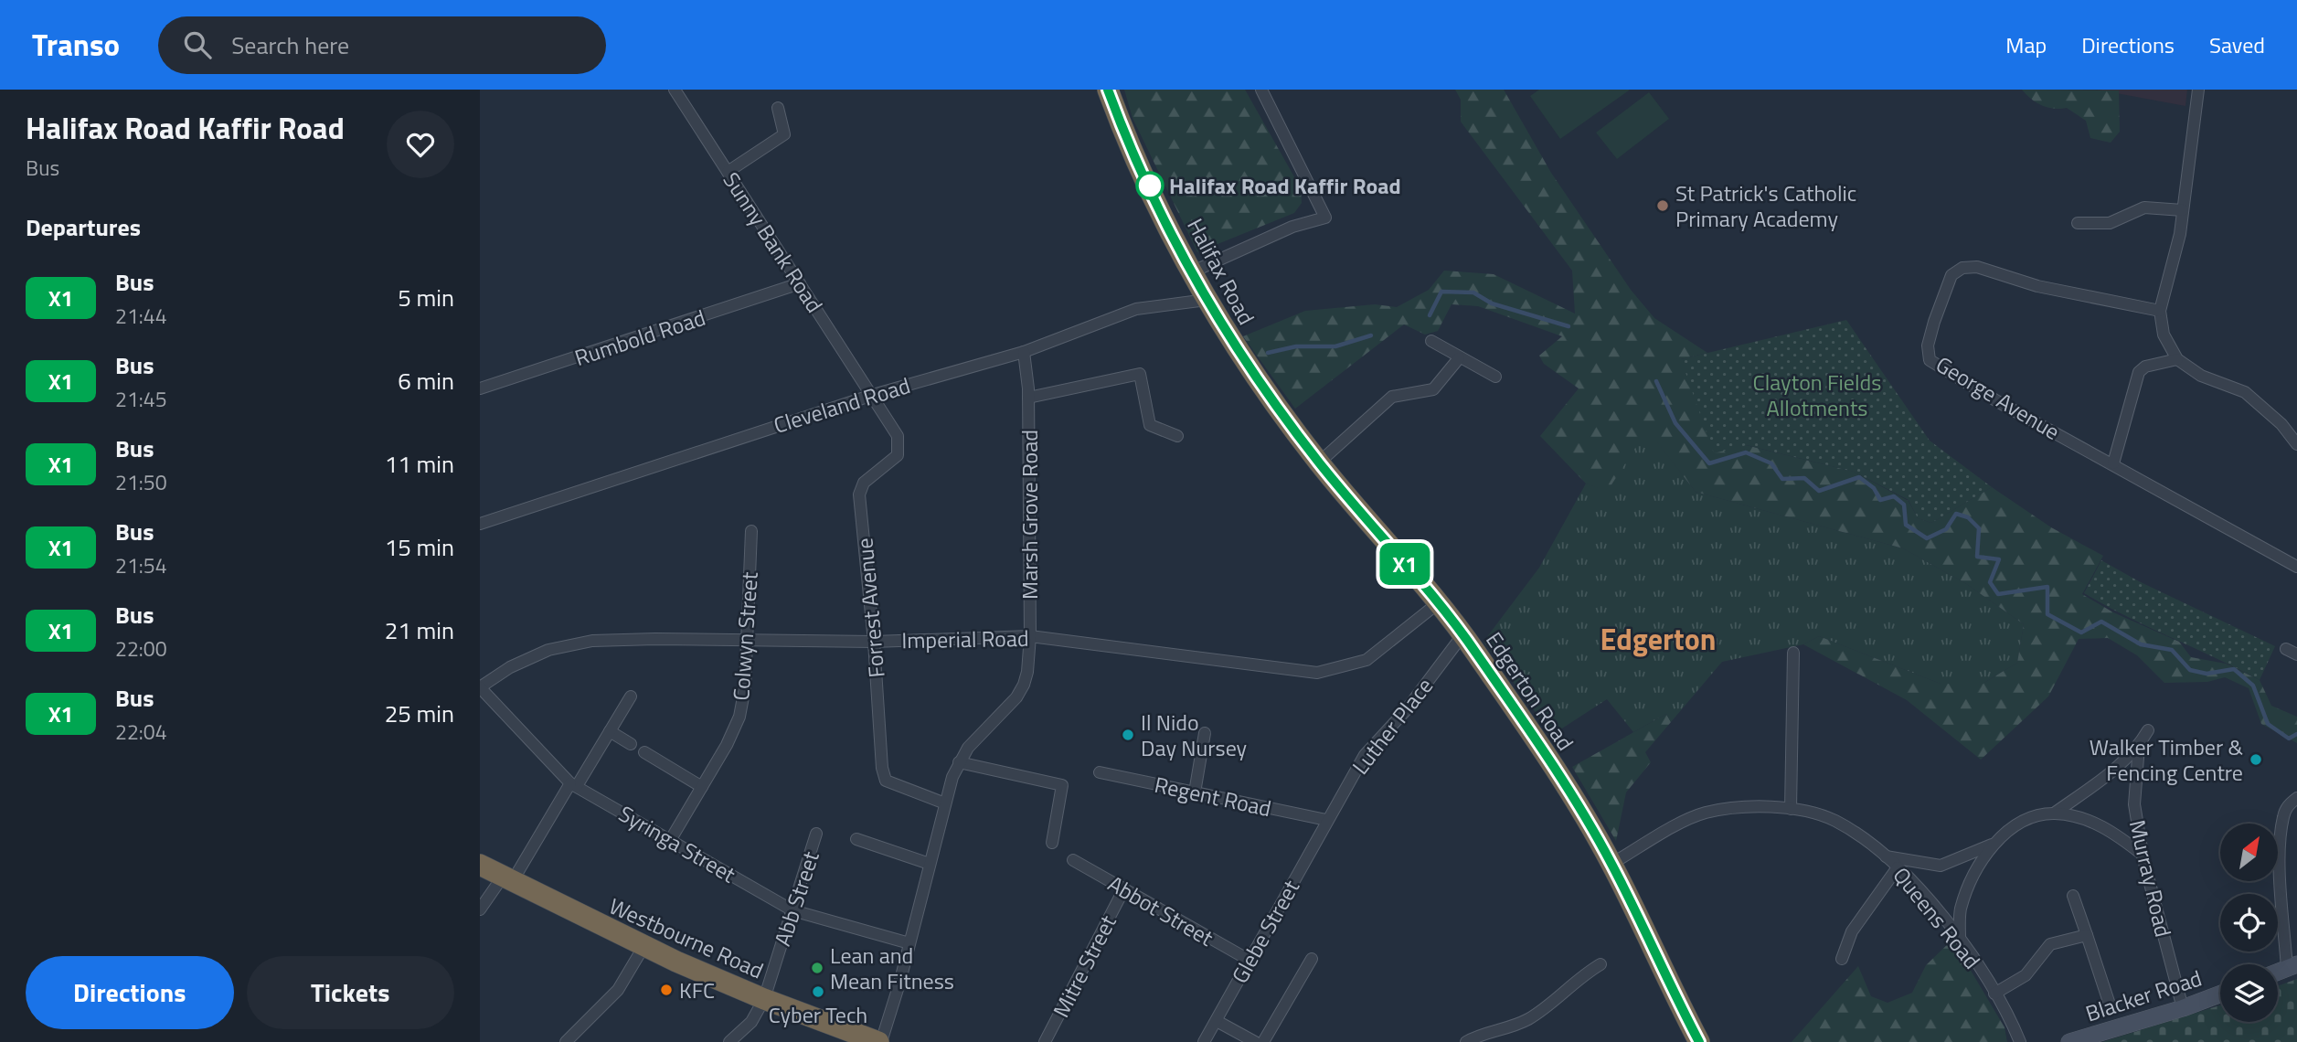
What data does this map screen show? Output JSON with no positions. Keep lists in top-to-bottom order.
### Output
{
  "streets": {
    "highway": ["Halifax Road", "Edgerton Road", "Westbourne Road"],
    "street": [
      "Sunny Bank Road",
      "Rumbold Road",
      "George Avenue",
      "Cleveland Road",
      "Marsh Grove Road",
      "Forrest Avenue",
      "Colwyn Street",
      "Imperial Road",
      "Luther Place",
      "Regent Road",
      "Syringa Street",
      "Murray Road",
      "Abb Street",
      "Abbot Street",
      "Queens Road",
      "Glebe Street",
      "Mitre Street",
      "Blacker Road"
    ]
  },
  "crossings": [
    ["Sunny Bank Road", "Rumbold Road"],
    ["Sunny Bank Road", "Cleveland Road"],
    ["Sunny Bank Road", "Forrest Avenue"],
    ["Halifax Road", "Cleveland Road"],
    ["Halifax Road", "Edgerton Road"],
    ["Cleveland Road", "Marsh Grove Road"],
    ["Cleveland Road", "Forrest Avenue"],
    ["Marsh Grove Road", "Forrest Avenue"],
    ["Marsh Grove Road", "Imperial Road"],
    ["Marsh Grove Road", "Syringa Street"],
    ["Marsh Grove Road", "Westbourne Road"],
    ["Forrest Avenue", "Imperial Road"],
    ["Colwyn Street", "Imperial Road"],
    ["Colwyn Street", "Syringa Street"],
    ["Imperial Road", "Edgerton Road"],
    ["Imperial Road", "Syringa Street"],
    ["Edgerton Road", "Luther Place"],
    ["Edgerton Road", "Queens Road"],
    ["Luther Place", "Regent Road"],
    ["Luther Place", "Glebe Street"],
    ["Regent Road", "Glebe Street"],
    ["Syringa Street", "Abb Street"],
    ["Murray Road", "Blacker Road"],
    ["Abb Street", "Westbourne Road"],
    ["Abbot Street", "Glebe Street"],
    ["Abbot Street", "Mitre Street"]
  ],
  "districts": ["Edgerton"],
  "parks": ["Clayton Fields Allotments"],
  "places": [
    "Halifax Road Kaffir Road",
    "St Patrick's Catholic Primary Academy",
    "Il Nido Day Nursey",
    "Walker Timber & Fencing Centre",
    "Lean and Mean Fitness",
    "KFC",
    "Cyber Tech"
  ],
  "lines": ["bus line X1"],
  "north": "top right",
  "page": {
    "header": "Transo",
    "search": "Search here",
    "nav": ["Map", "Directions", "Saved"],
    "heading": [
      ["Halifax Road Kaffir Road", "Bus"],
      "Departures"
    ],
    "on_map": "X1",
    "list": [
      {
        "mark": "X1",
        "name": "Bus",
        "note": "21:44",
        "value": "5 min"
      },
      {
        "mark": "X1",
        "name": "Bus",
        "note": "21:45",
        "value": "6 min"
      },
      {
        "mark": "X1",
        "name": "Bus",
        "note": "21:50",
        "value": "11 min"
      },
      {
        "mark": "X1",
        "name": "Bus",
        "note": "21:54",
        "value": "15 min"
      },
      {
        "mark": "X1",
        "name": "Bus",
        "note": "22:00",
        "value": "21 min"
      },
      {
        "mark": "X1",
        "name": "Bus",
        "note": "22:04",
        "value": "25 min"
      }
    ],
    "buttons": ["Directions", "Tickets"]
  }
}
